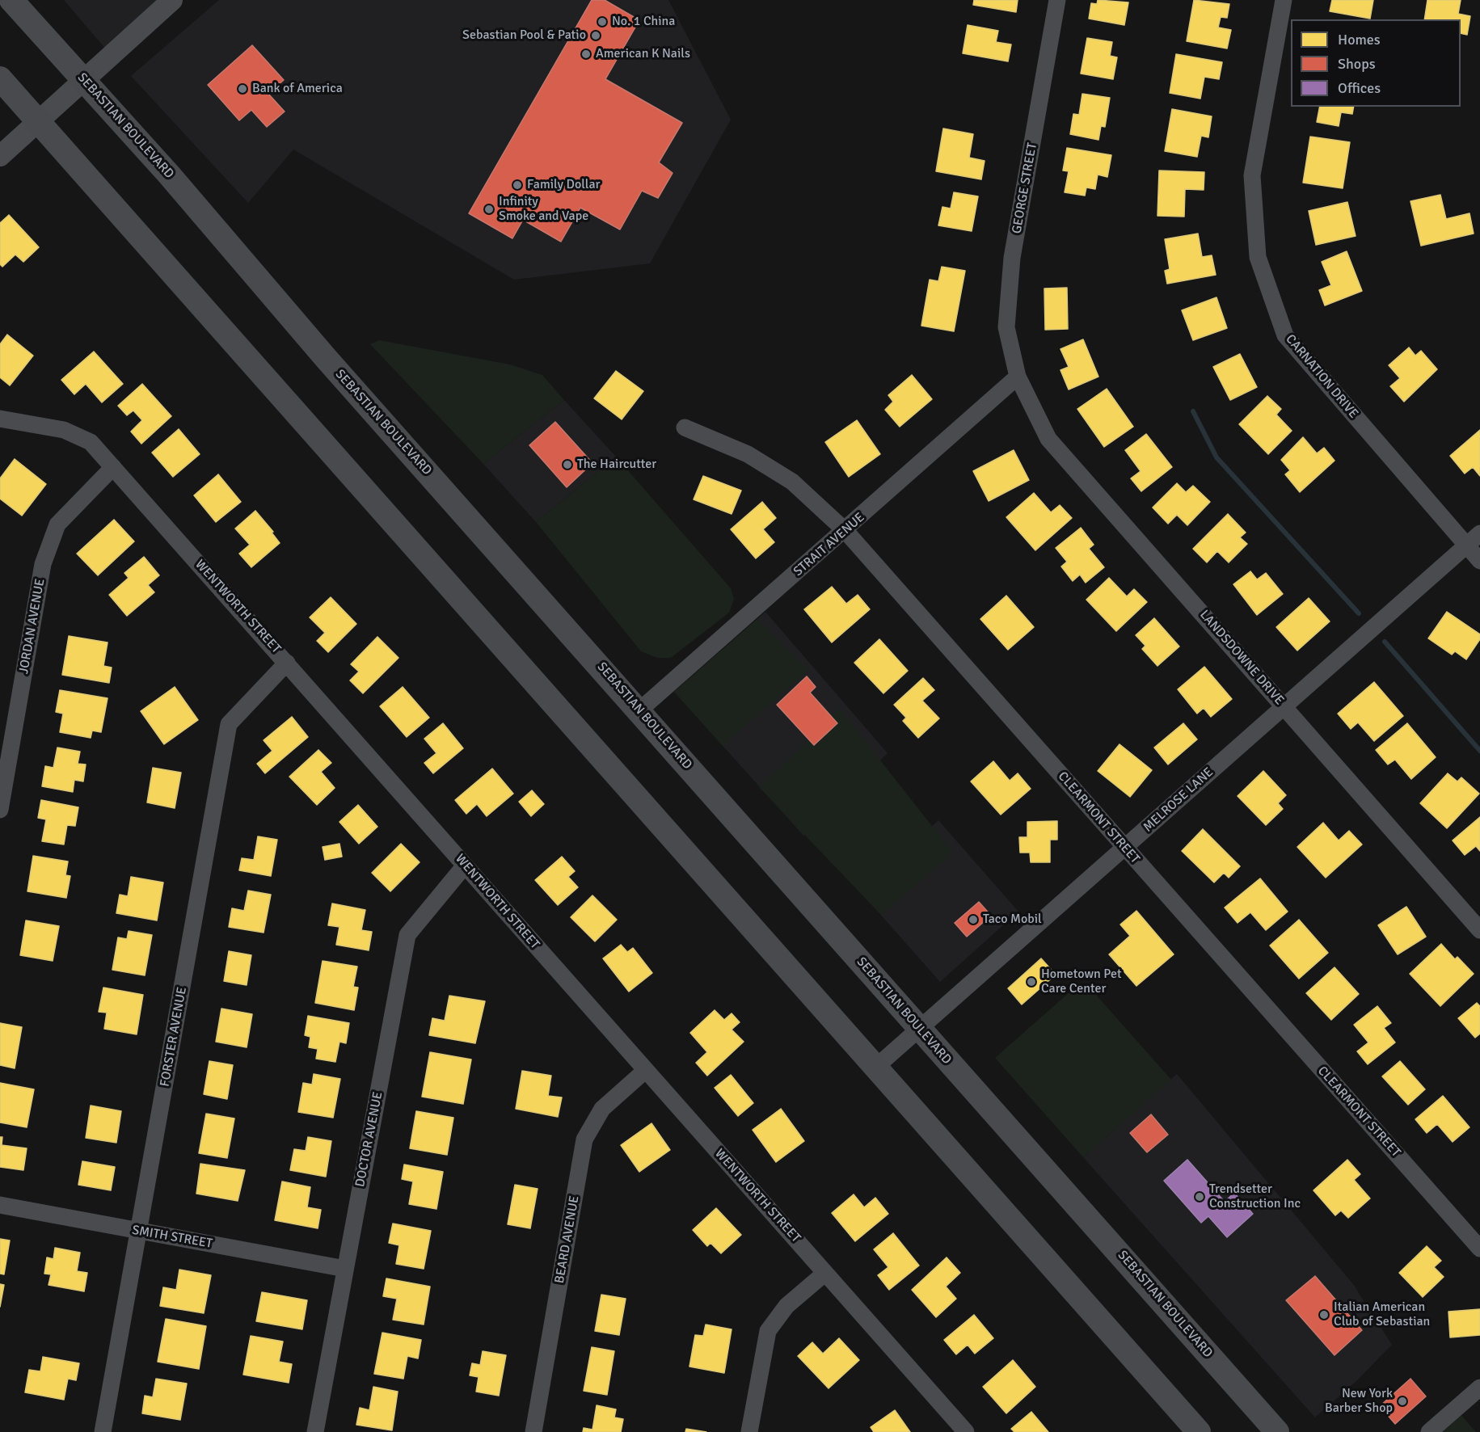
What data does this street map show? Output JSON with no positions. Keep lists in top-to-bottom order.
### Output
{
  "streets": {
    "main road": ["SEBASTIAN BOULEVARD"],
    "street": [
      "GEORGE STREET",
      "CARNATION DRIVE",
      "STRAIT AVENUE",
      "WENTWORTH STREET",
      "JORDAN AVENUE",
      "LANDSDOWNE DRIVE",
      "MELROSE LANE",
      "CLEARMONT STREET",
      "FORSTER AVENUE",
      "DOCTOR AVENUE",
      "SMITH STREET",
      "BEARD AVENUE"
    ]
  },
  "crossings": [
    ["SEBASTIAN BOULEVARD", "STRAIT AVENUE"],
    ["SEBASTIAN BOULEVARD", "MELROSE LANE"],
    ["GEORGE STREET", "STRAIT AVENUE"],
    ["GEORGE STREET", "LANDSDOWNE DRIVE"],
    ["CARNATION DRIVE", "MELROSE LANE"],
    ["STRAIT AVENUE", "LANDSDOWNE DRIVE"],
    ["STRAIT AVENUE", "CLEARMONT STREET"],
    ["WENTWORTH STREET", "JORDAN AVENUE"],
    ["WENTWORTH STREET", "FORSTER AVENUE"],
    ["WENTWORTH STREET", "DOCTOR AVENUE"],
    ["WENTWORTH STREET", "BEARD AVENUE"],
    ["LANDSDOWNE DRIVE", "MELROSE LANE"],
    ["MELROSE LANE", "CLEARMONT STREET"],
    ["FORSTER AVENUE", "SMITH STREET"],
    ["DOCTOR AVENUE", "SMITH STREET"]
  ],
  "places": [
    "No. 1 China",
    "Sebastian Pool & Patio",
    "American K Nails",
    "Bank of America",
    "Family Dollar",
    "Infinity Smoke and Vape",
    "The Haircutter",
    "Taco Mobil",
    "Hometown Pet Care Center",
    "Trendsetter Construction Inc",
    "Italian American Club of Sebastian",
    "New York Barber Shop"
  ],
  "legend": ["Homes", "Shops", "Offices"]
}
